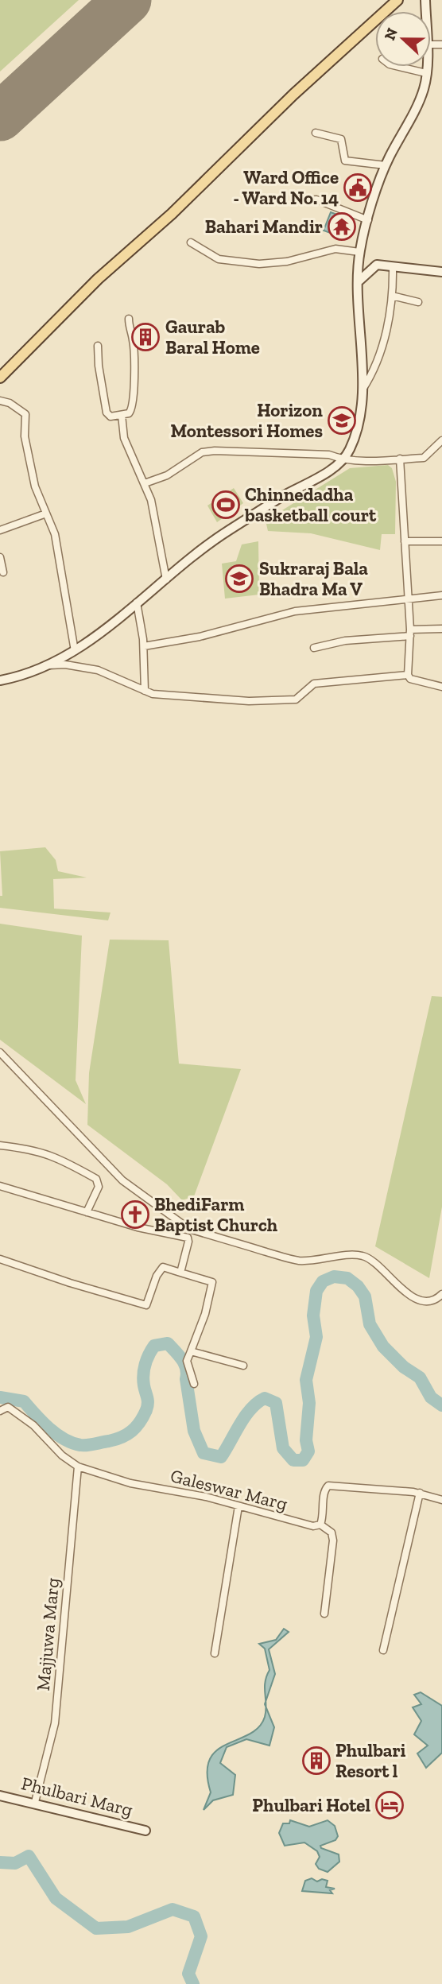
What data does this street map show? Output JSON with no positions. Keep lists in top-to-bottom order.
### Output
{
  "streets": {
    "street": ["Galeswar Marg", "Majjuwa Marg", "Phulbari Marg"]
  },
  "crossings": [
    ["Galeswar Marg", "Majjuwa Marg"],
    ["Majjuwa Marg", "Phulbari Marg"]
  ],
  "places": {
    "public building": ["Ward Office - Ward No. 14"],
    "temple": ["Bahari Mandir"],
    "building": ["Gaurab Baral Home", "Phulbari Resort l"],
    "school or university": ["Horizon Montessori Homes", "Sukraraj Bala Bhadra Ma V"],
    "sports": ["Chinnedadha basketball court"],
    "church": ["BhediFarm Baptist Church"],
    "hotel": ["Phulbari Hotel"]
  },
  "north": "left"
}
